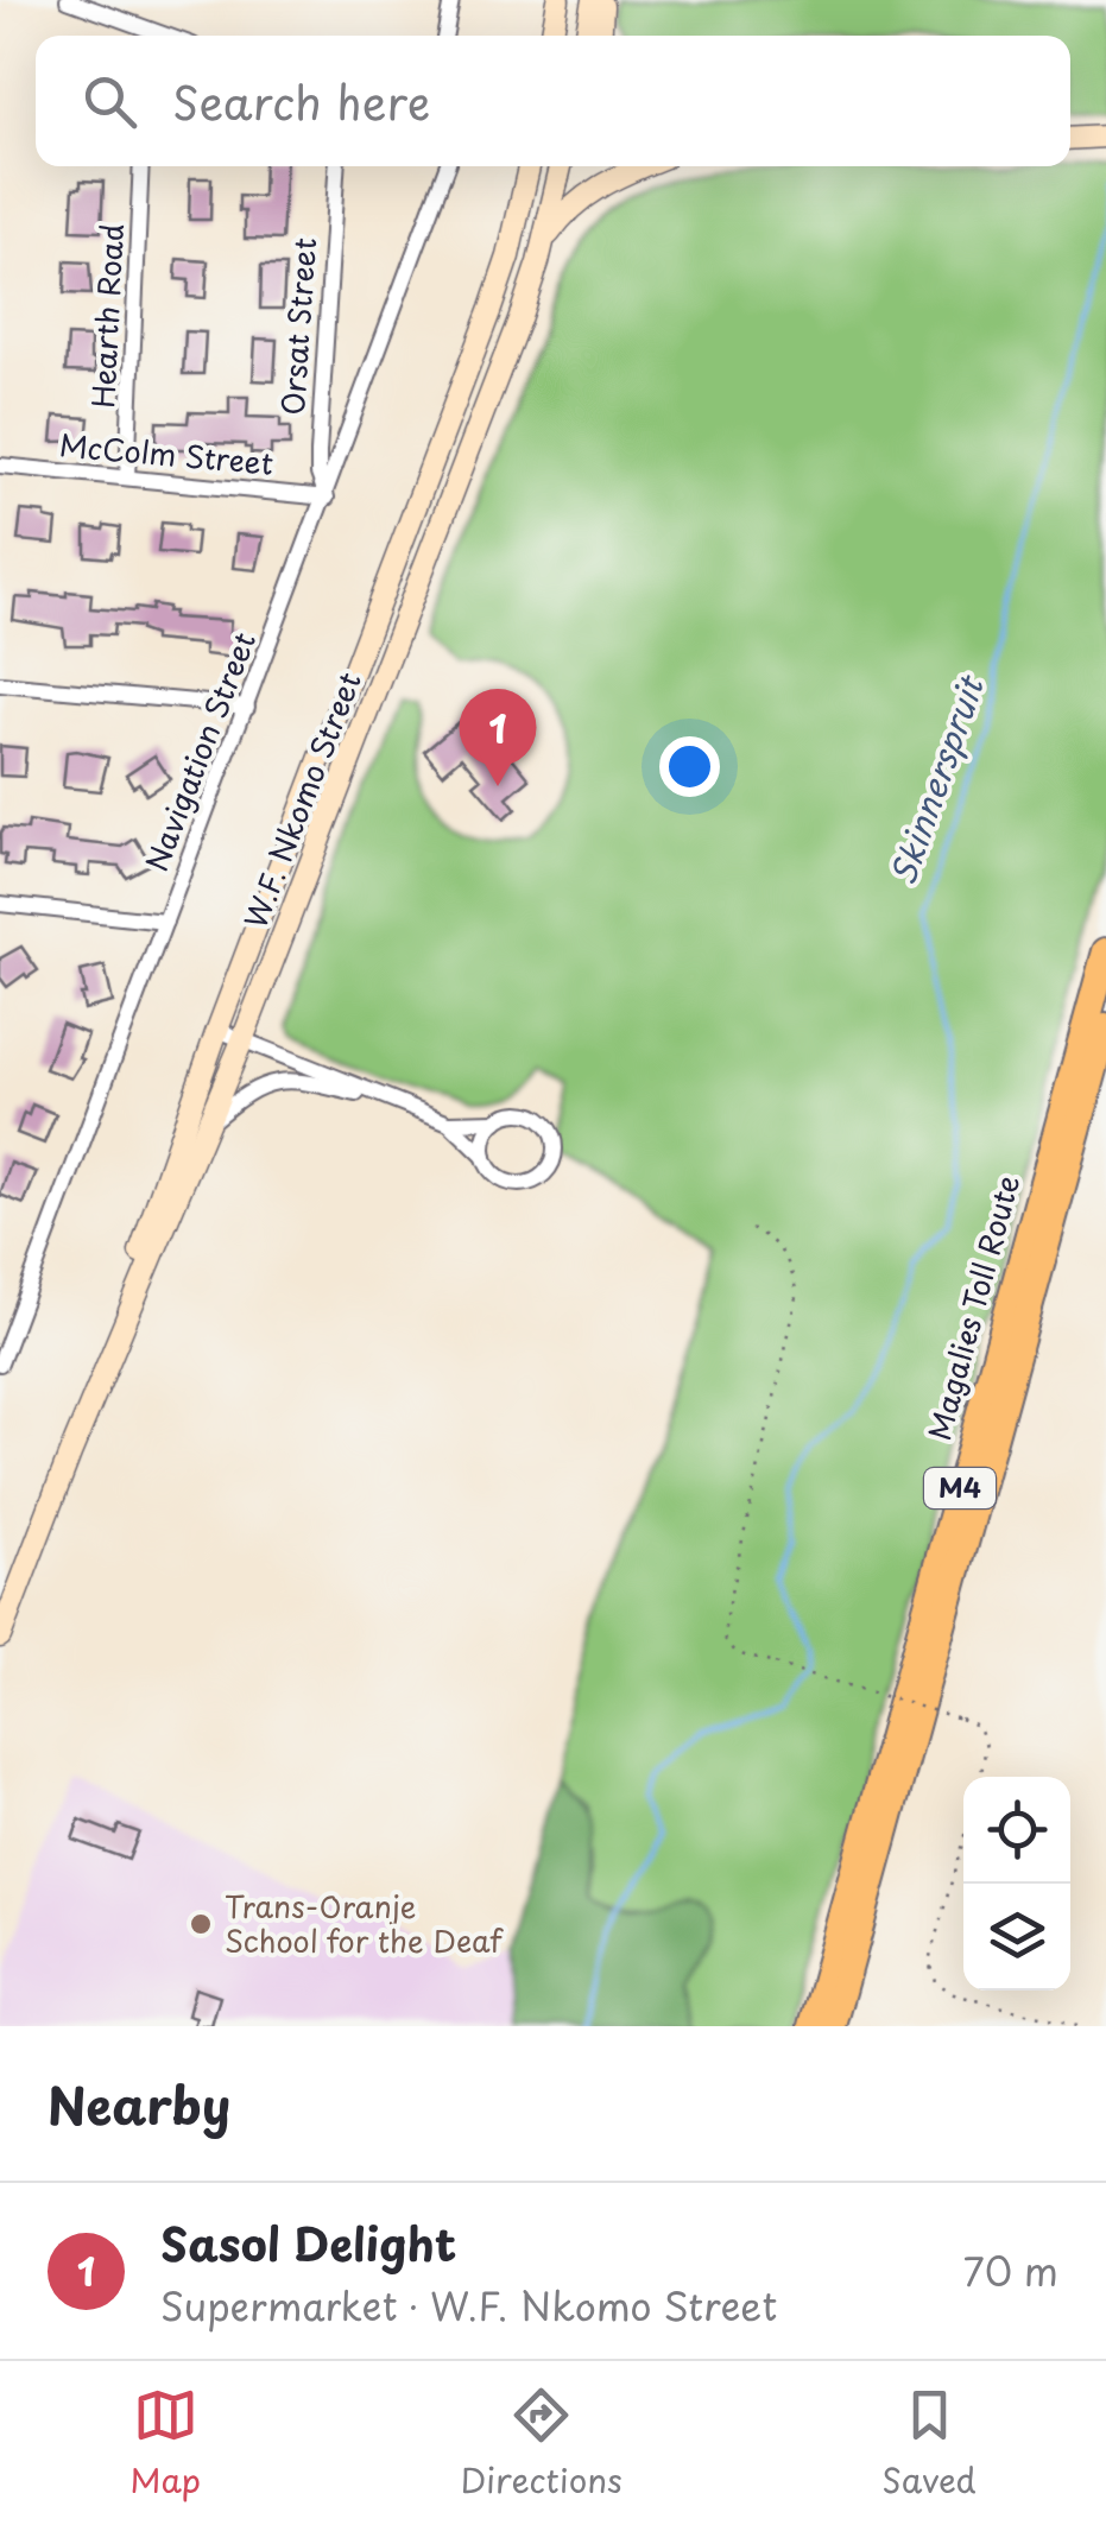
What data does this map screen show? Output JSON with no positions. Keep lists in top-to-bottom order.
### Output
{
  "streets": {
    "highway": ["Magalies Toll Route", "M4"],
    "main road": ["W.F. Nkomo Street"],
    "street": [
      "Hearth Road",
      "Orsat Street",
      "McColm Street",
      "Navigation Street"
    ]
  },
  "crossings": [
    ["Hearth Road", "McColm Street"],
    ["Orsat Street", "McColm Street"],
    ["Orsat Street", "Navigation Street"],
    ["McColm Street", "Navigation Street"]
  ],
  "water": ["Skinnerspruit"],
  "places": ["Trans-Oranje School for the Deaf"],
  "page": {
    "search": "Search here",
    "pins": "1",
    "heading": "Nearby",
    "list": [
      {
        "mark": "1",
        "name": "Sasol Delight",
        "note": "Supermarket · W.F. Nkomo Street",
        "value": "70 m"
      }
    ],
    "nav": ["Map", "Directions", "Saved"]
  }
}
